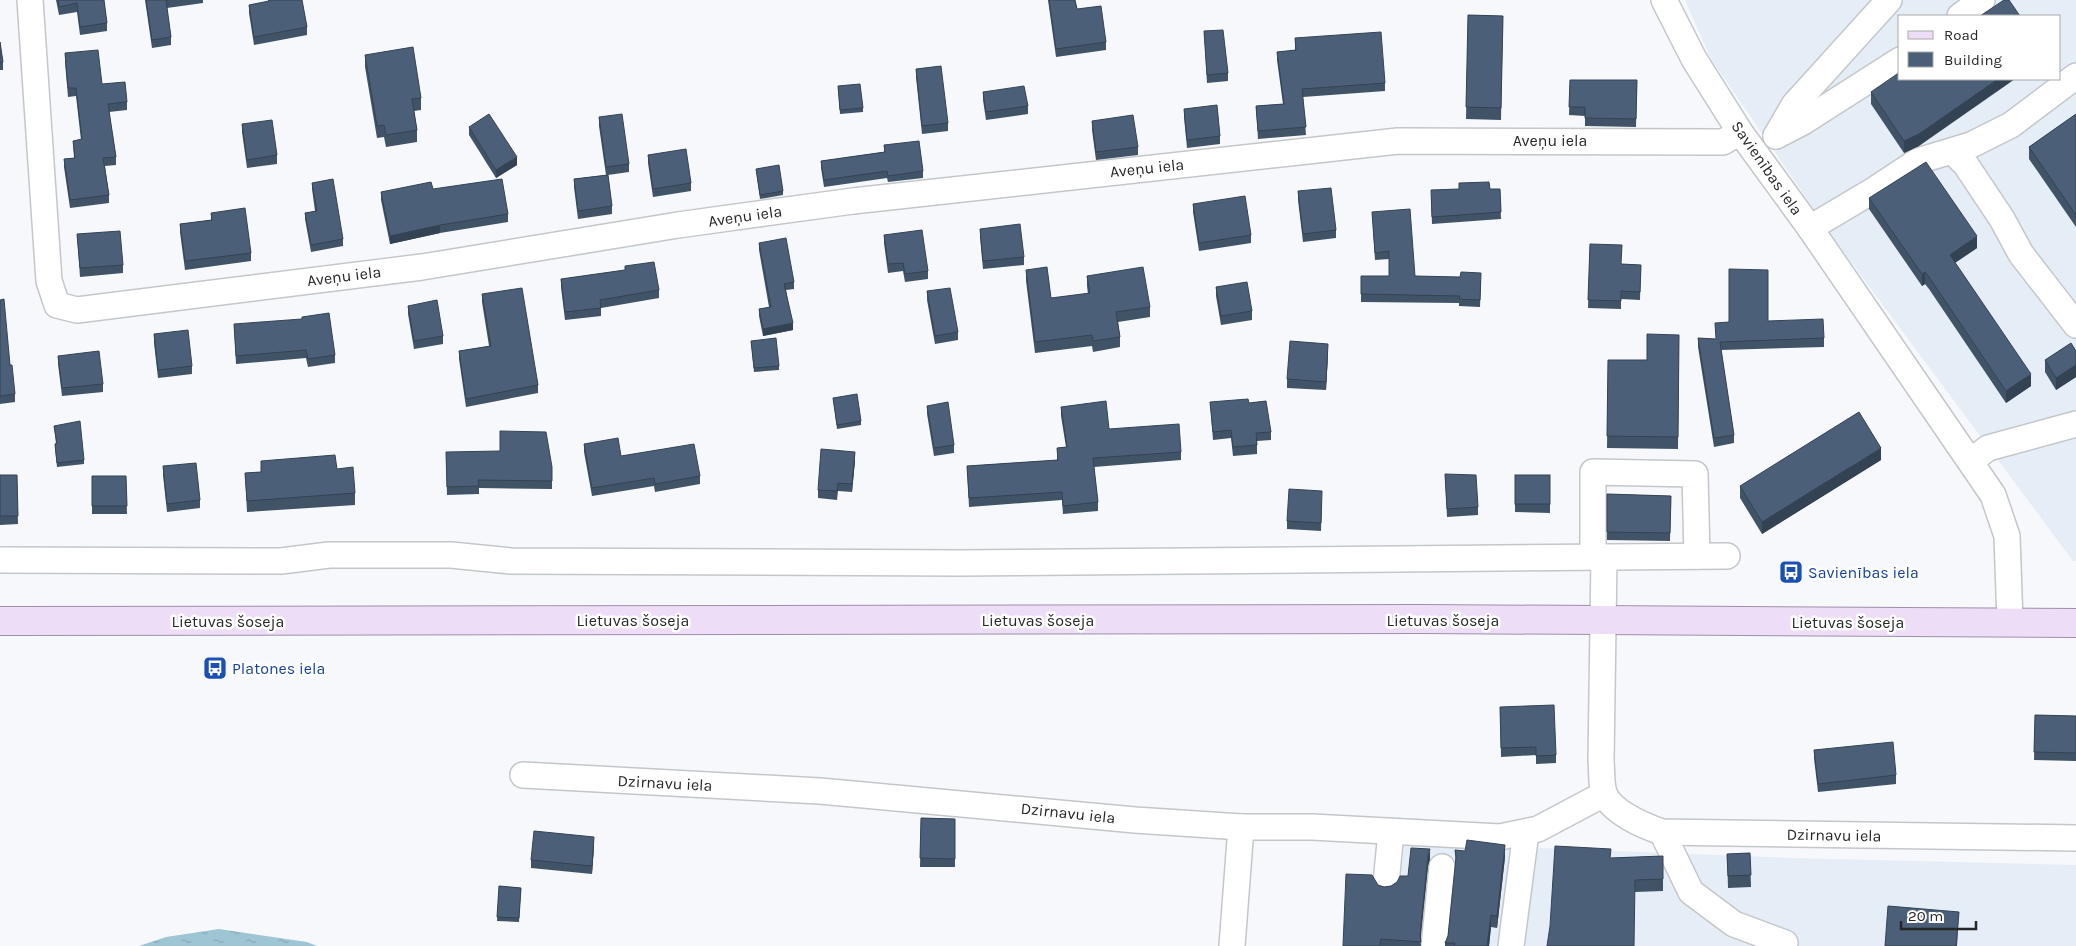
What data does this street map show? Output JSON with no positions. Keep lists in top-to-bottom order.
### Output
{
  "streets": {
    "main road": ["Lietuvas šoseja"],
    "street": ["Aveņu iela", "Savienības iela", "Dzirnavu iela"]
  },
  "crossings": [
    ["Aveņu iela", "Savienības iela"],
    ["Savienības iela", "Lietuvas šoseja"]
  ],
  "places": {
    "bus stop": ["Savienības iela", "Platones iela"]
  },
  "legend": ["Road", "Building"],
  "scale_bar": "20 m"
}
